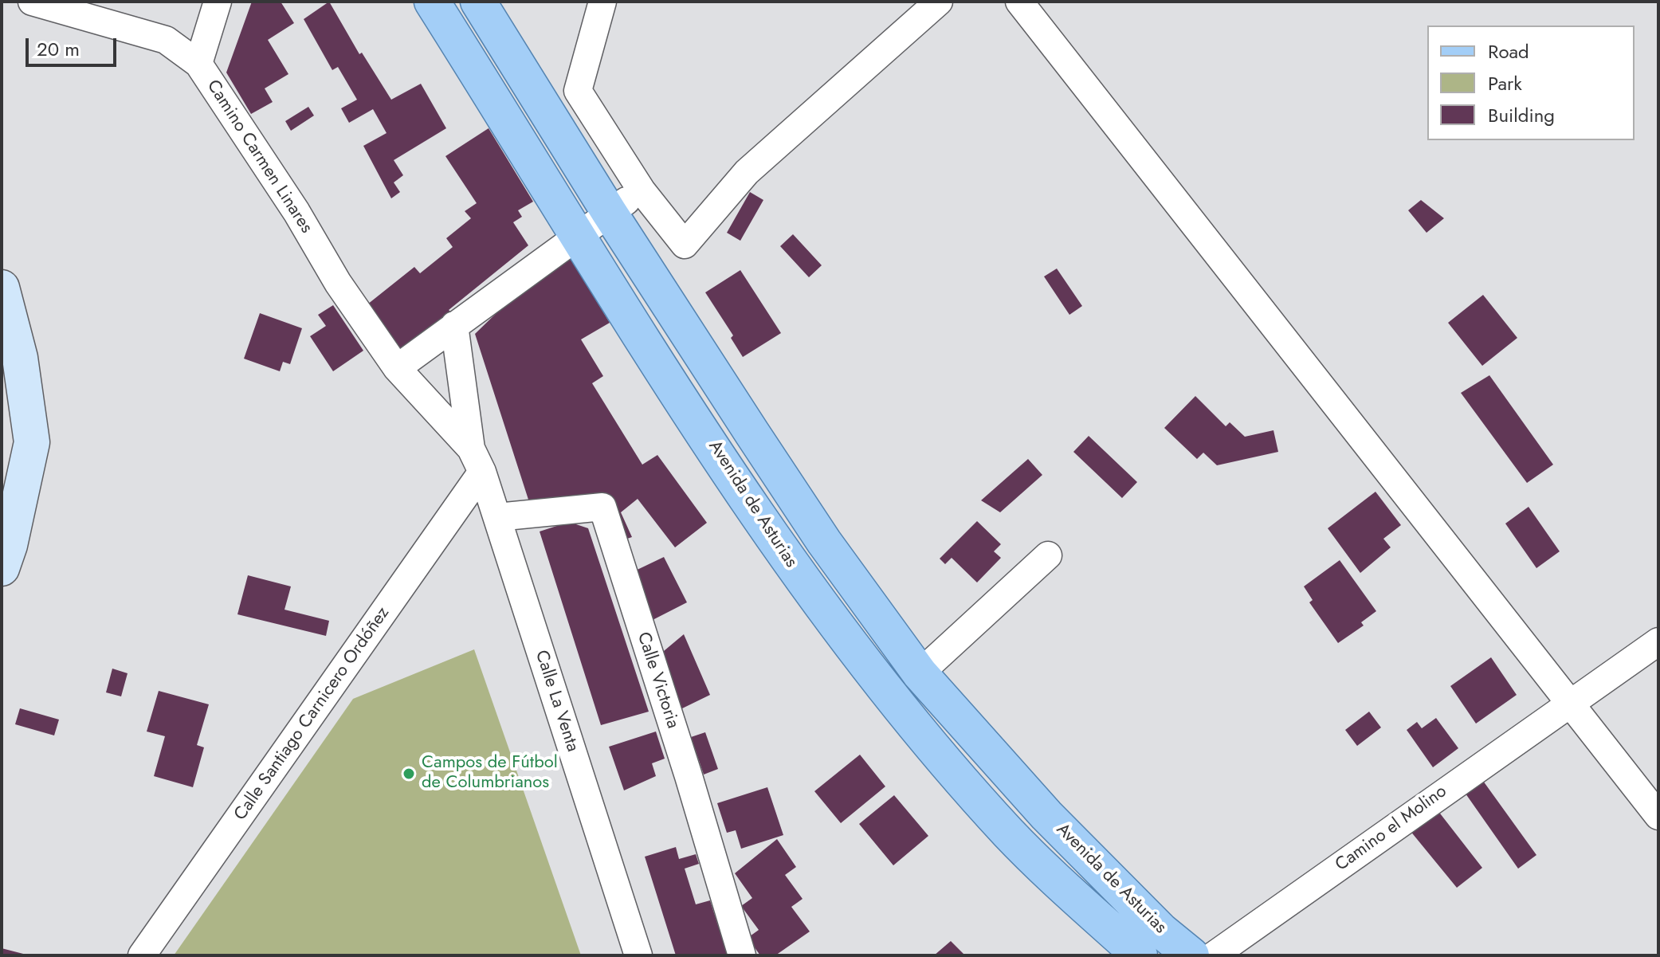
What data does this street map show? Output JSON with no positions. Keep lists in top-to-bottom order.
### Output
{
  "streets": {
    "main road": ["Avenida de Asturias"],
    "street": [
      "Camino Carmen Linares",
      "Calle Victoria",
      "Calle La Venta",
      "Calle Santiago Carnicero Ordóñez",
      "Camino el Molino"
    ]
  },
  "crossings": [
    ["Camino Carmen Linares", "Calle La Venta"],
    ["Calle Victoria", "Calle La Venta"],
    ["Calle La Venta", "Calle Santiago Carnicero Ordóñez"]
  ],
  "places": ["Campos de Fútbol de Columbrianos"],
  "legend": ["Road", "Park", "Building"],
  "scale_bar": "20 m"
}
